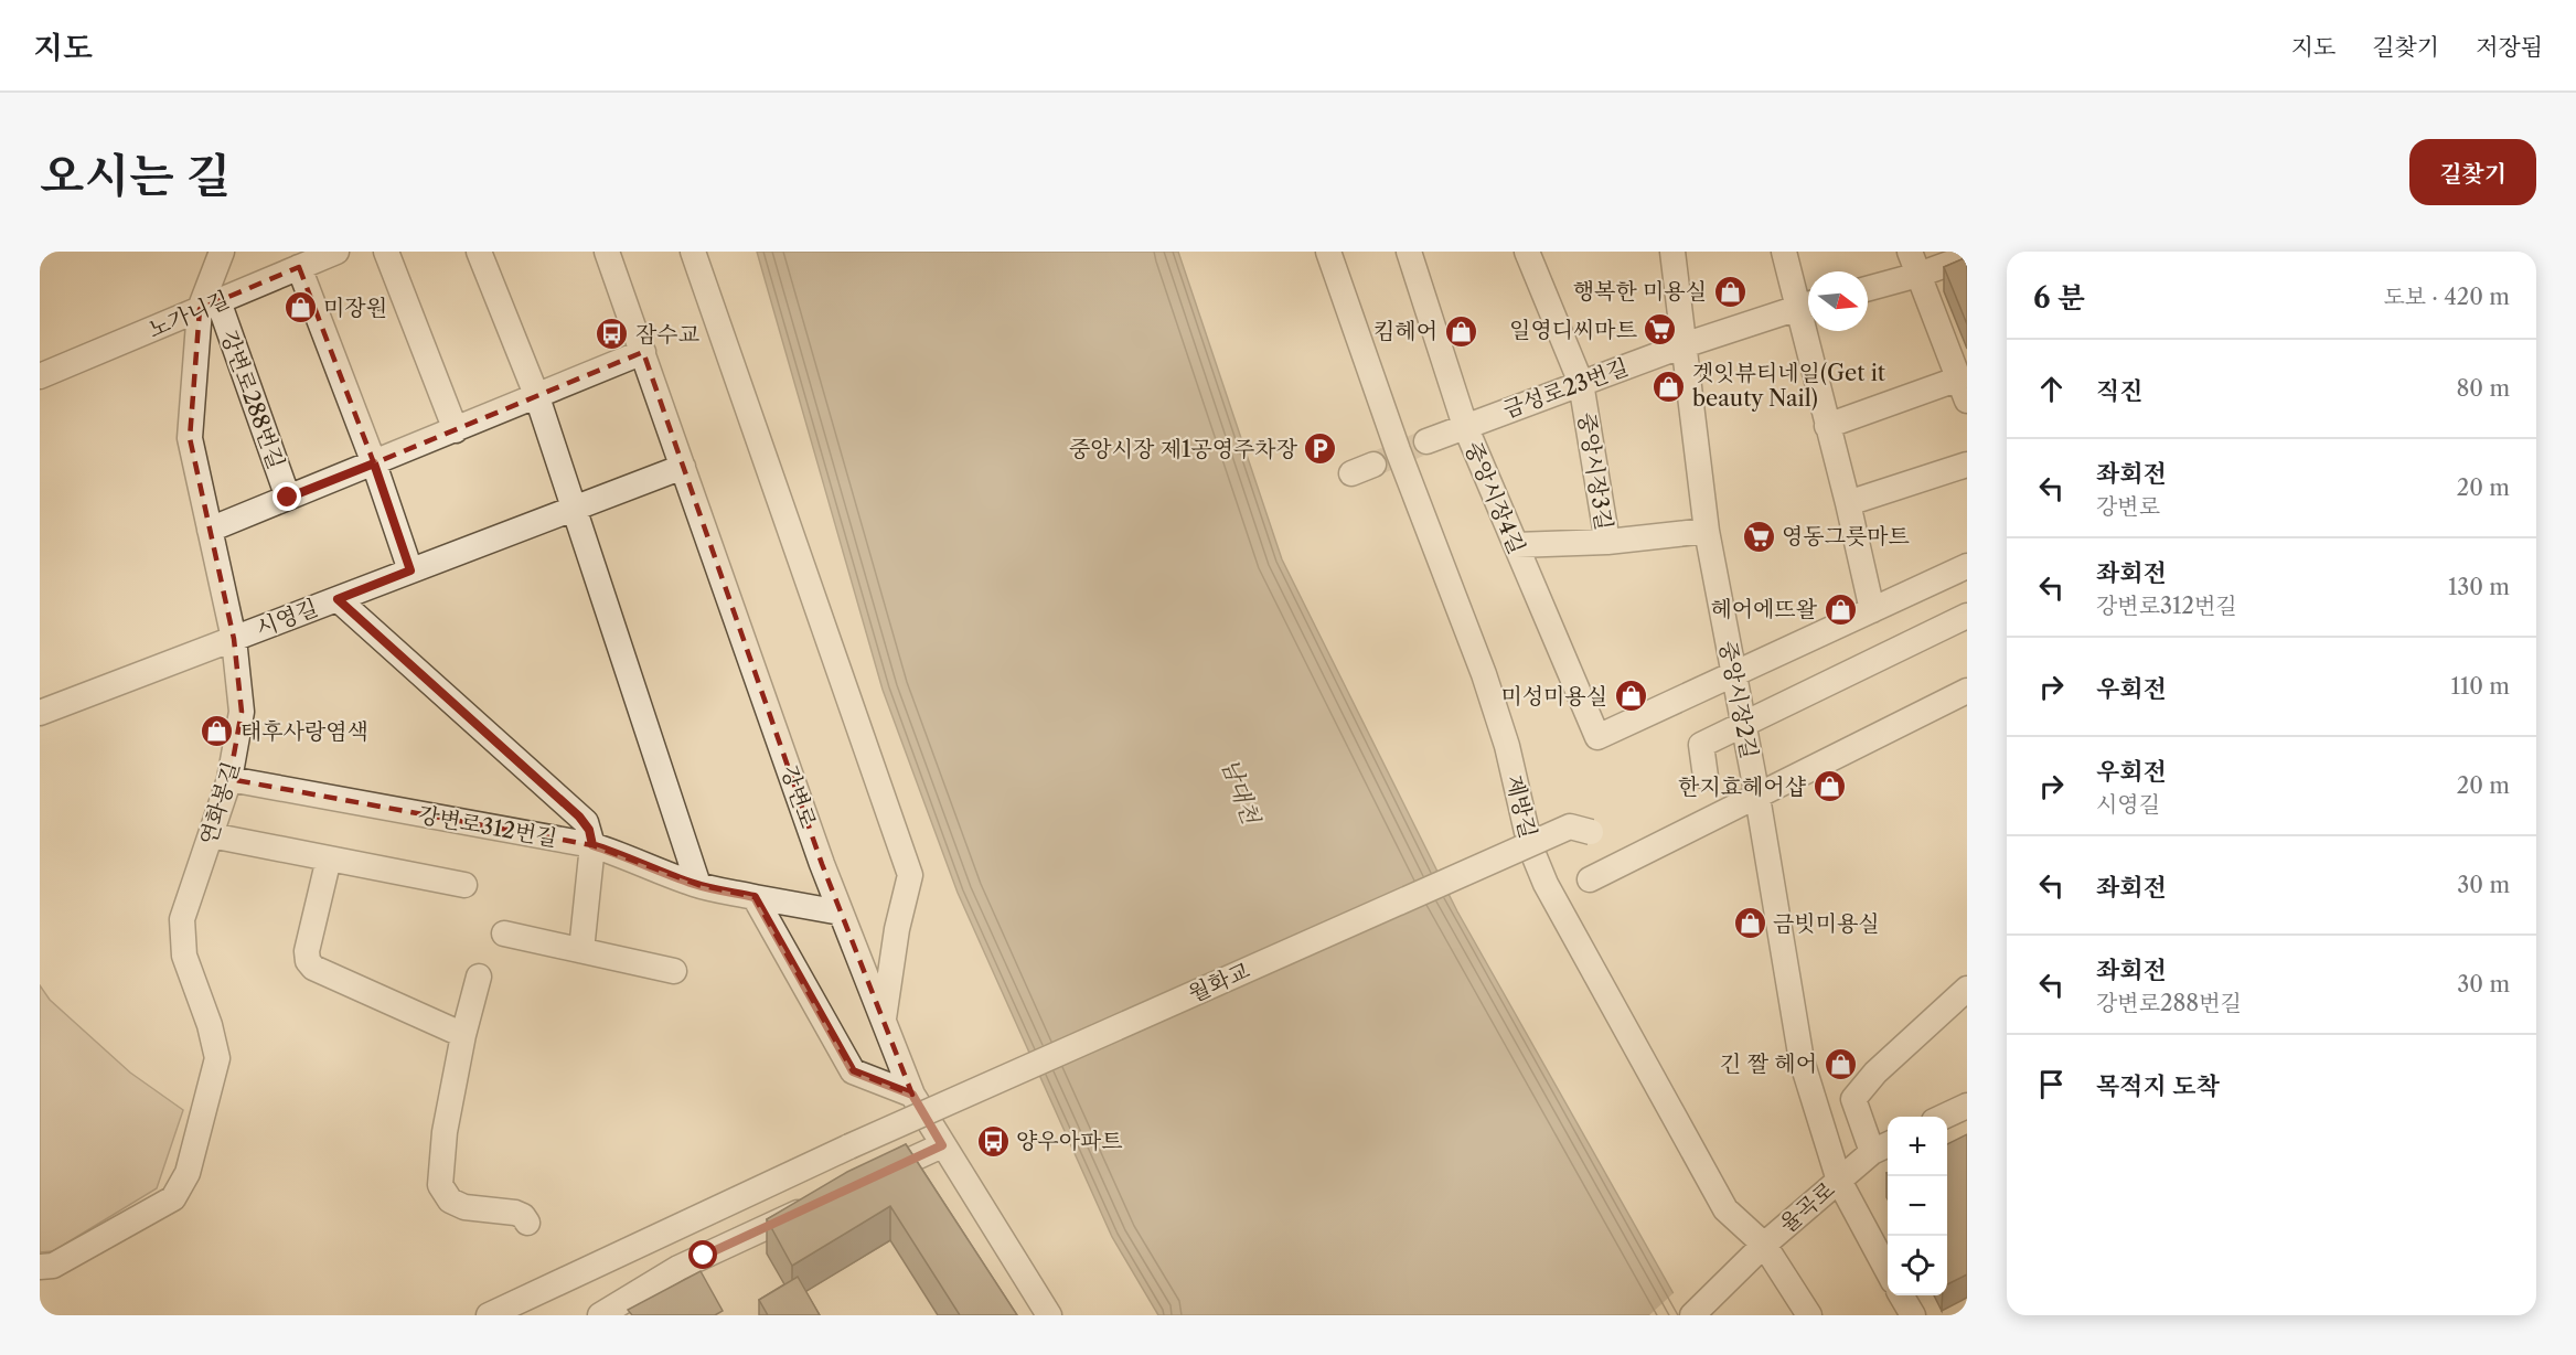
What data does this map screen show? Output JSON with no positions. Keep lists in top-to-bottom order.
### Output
{
  "streets": {
    "street": [
      "노가니길",
      "금성로23번길",
      "강변로288번길",
      "중앙시장3길",
      "중앙시장4길",
      "시영길",
      "중앙시장2길",
      "강변로",
      "연화봉길",
      "제방길",
      "강변로312번길",
      "월화교",
      "율곡로"
    ]
  },
  "crossings": [
    ["노가니길", "강변로288번길"],
    ["노가니길", "연화봉길"],
    ["금성로23번길", "중앙시장3길"],
    ["금성로23번길", "중앙시장4길"],
    ["금성로23번길", "중앙시장2길"],
    ["강변로288번길", "강변로"],
    ["강변로288번길", "연화봉길"],
    ["중앙시장4길", "중앙시장2길"],
    ["시영길", "강변로"],
    ["시영길", "연화봉길"],
    ["중앙시장2길", "율곡로"],
    ["강변로", "강변로312번길"],
    ["연화봉길", "강변로312번길"],
    ["제방길", "율곡로"]
  ],
  "water": ["남대천"],
  "places": {
    "shop": [
      "행복한 미용실",
      "미장원",
      "킴헤어",
      "겟잇뷰티네일(Get it beauty Nail)",
      "헤어에뜨왈",
      "미성미용실",
      "태후사랑염색",
      "한지효헤어샵",
      "금빗미용실",
      "긴 짤 헤어"
    ],
    "supermarket": ["일영디씨마트", "영동그릇마트"],
    "bus stop": ["잠수교", "양우아파트"],
    "parking": ["중앙시장 제1공영주차장"]
  },
  "north": "right",
  "page": {
    "header": "지도",
    "nav": ["지도", "길찾기", "저장됨"],
    "title": "오시는 길",
    "buttons": "길찾기",
    "heading": ["6 분", "도보 · 420 m"],
    "list": [
      ["직진", "80 m"],
      ["좌회전", "강변로", "20 m"],
      ["좌회전", "강변로312번길", "130 m"],
      ["우회전", "110 m"],
      ["우회전", "시영길", "20 m"],
      ["좌회전", "30 m"],
      ["좌회전", "강변로288번길", "30 m"],
      "목적지 도착"
    ],
    "map_buttons": ["+", "−"]
  }
}
